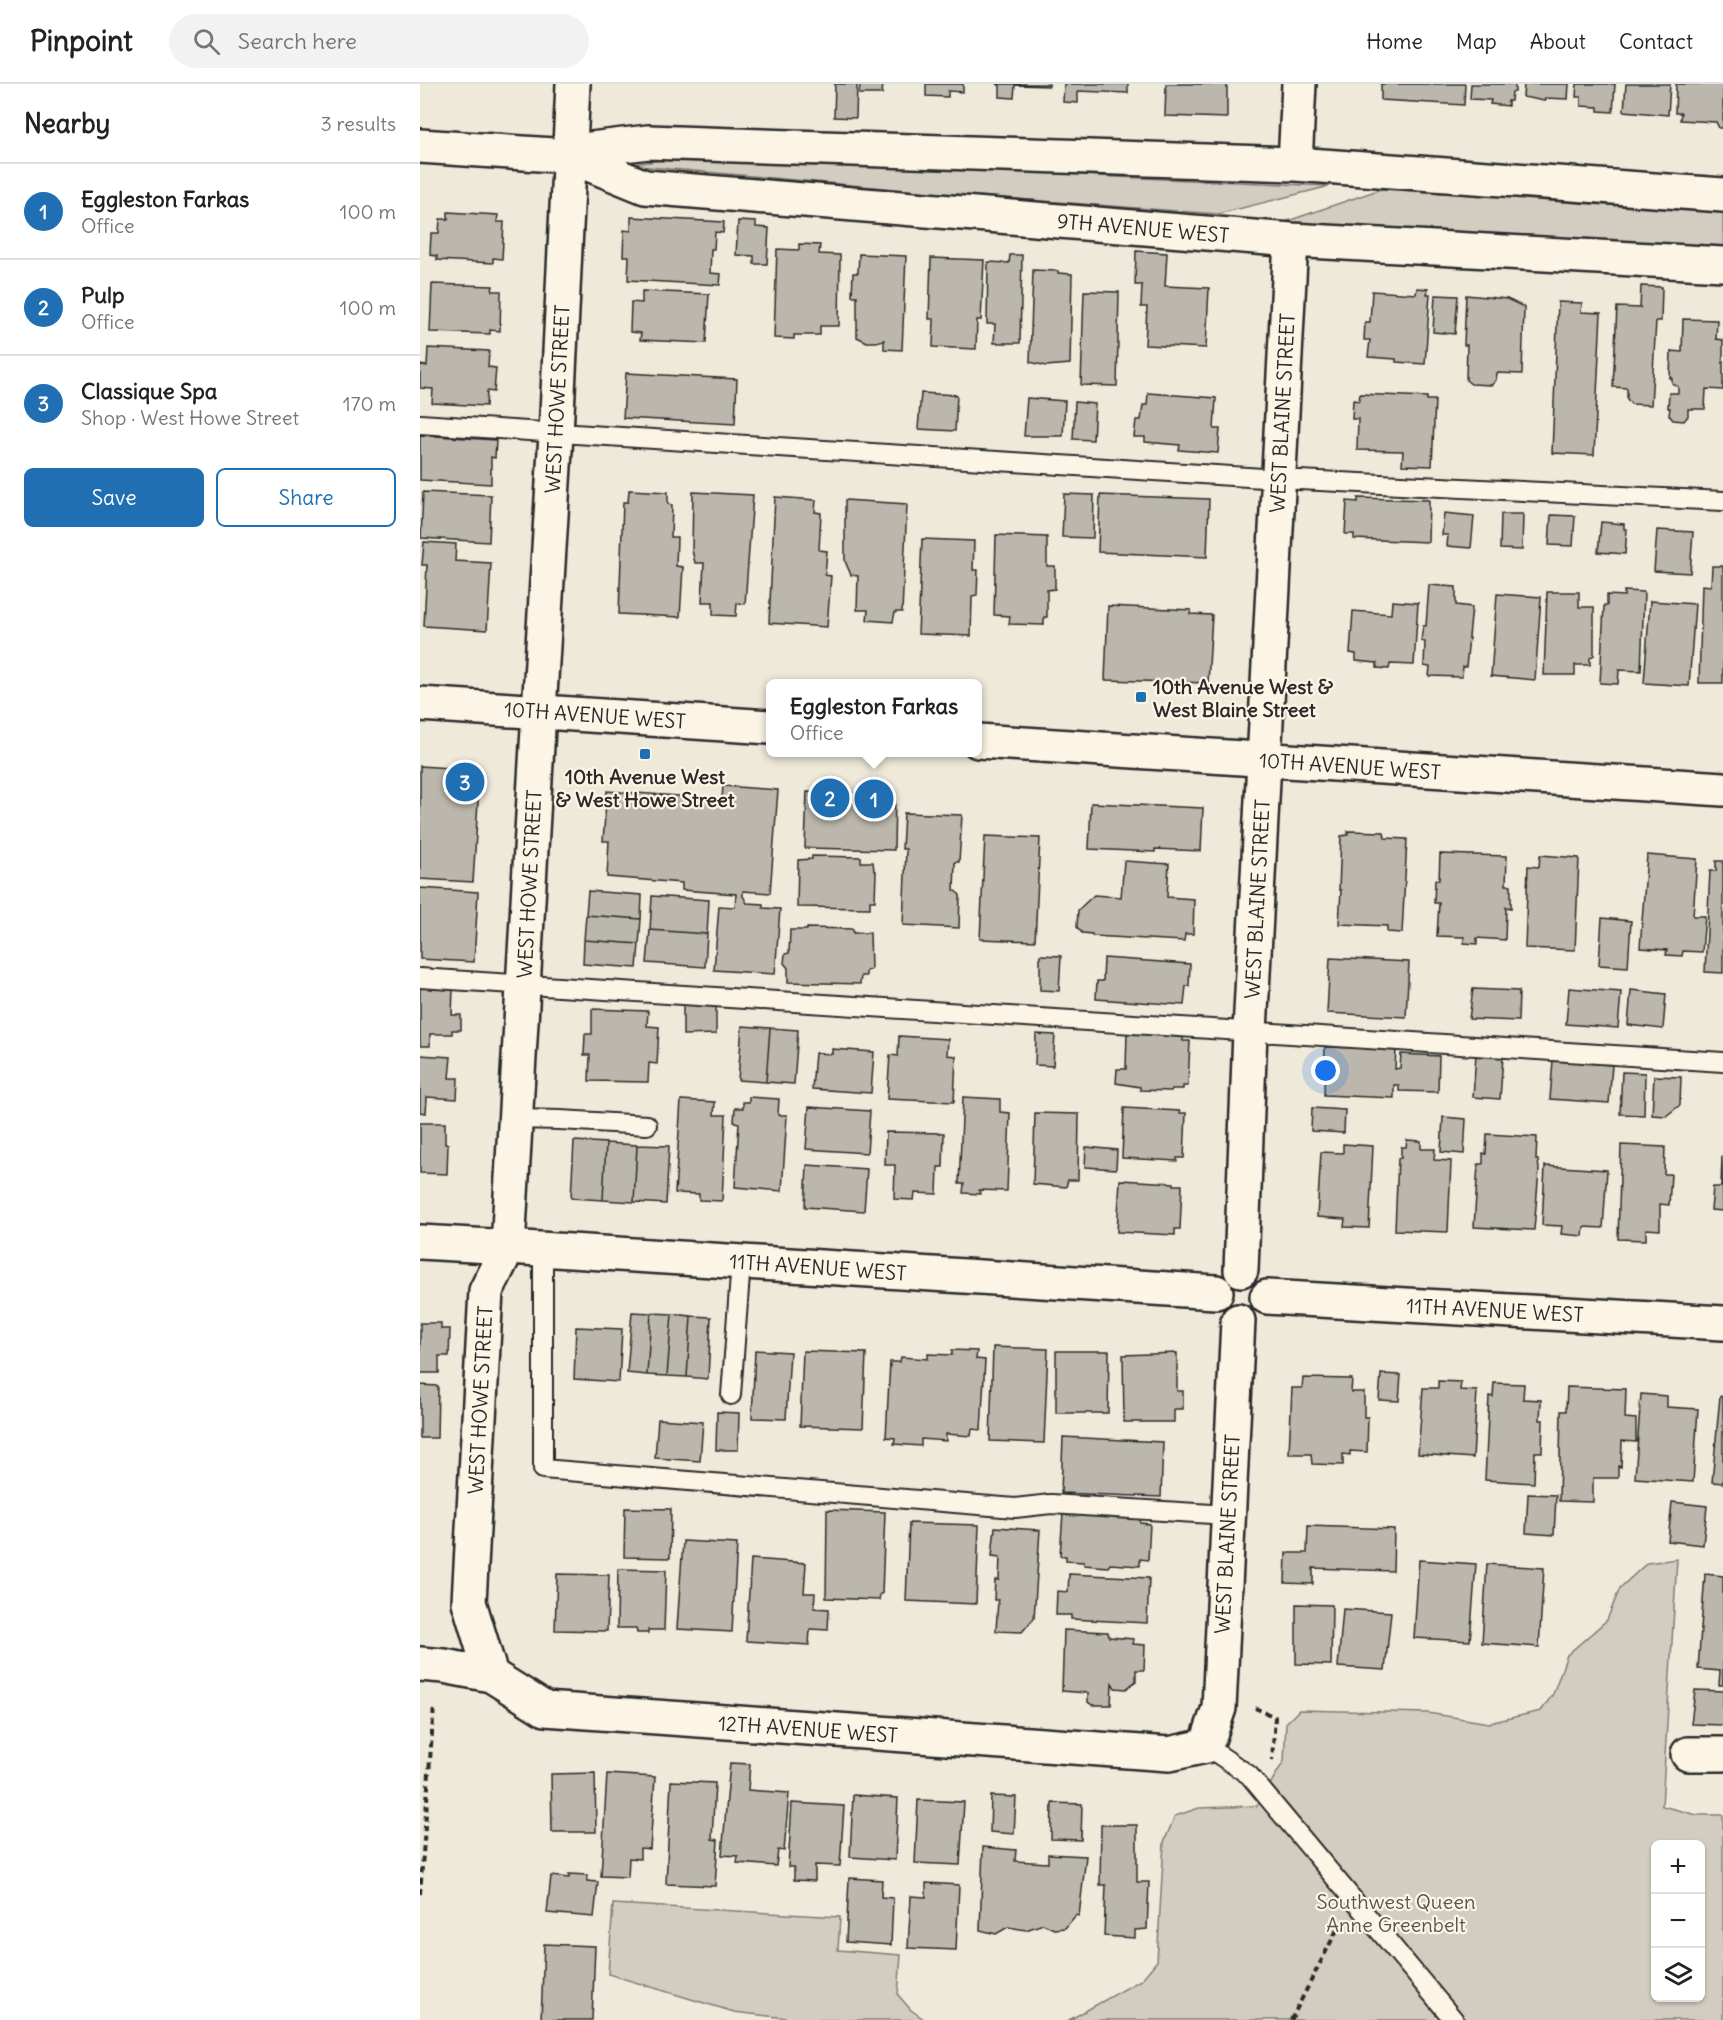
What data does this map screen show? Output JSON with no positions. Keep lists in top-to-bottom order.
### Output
{
  "streets": {
    "street": [
      "9TH AVENUE WEST",
      "WEST HOWE STREET",
      "WEST BLAINE STREET",
      "10TH AVENUE WEST",
      "11TH AVENUE WEST",
      "12TH AVENUE WEST"
    ]
  },
  "crossings": [
    ["9TH AVENUE WEST", "WEST HOWE STREET"],
    ["9TH AVENUE WEST", "WEST BLAINE STREET"],
    ["WEST HOWE STREET", "10TH AVENUE WEST"],
    ["WEST HOWE STREET", "11TH AVENUE WEST"],
    ["WEST HOWE STREET", "12TH AVENUE WEST"],
    ["WEST BLAINE STREET", "10TH AVENUE WEST"],
    ["WEST BLAINE STREET", "11TH AVENUE WEST"],
    ["WEST BLAINE STREET", "12TH AVENUE WEST"]
  ],
  "parks": ["Southwest Queen Anne Greenbelt"],
  "places": {
    "transit": ["10th Avenue West & West Blaine Street", "10th Avenue West & West Howe Street"]
  },
  "page": {
    "header": "Pinpoint",
    "search": "Search here",
    "nav": [
      "Home",
      "Map",
      "About",
      "Contact"
    ],
    "heading": ["Nearby", "3 results"],
    "list": [
      {
        "mark": "1",
        "name": "Eggleston Farkas",
        "note": "Office",
        "value": "100 m"
      },
      {
        "mark": "2",
        "name": "Pulp",
        "note": "Office",
        "value": "100 m"
      },
      {
        "mark": "3",
        "name": "Classique Spa",
        "note": "Shop · West Howe Street",
        "value": "170 m"
      }
    ],
    "buttons": ["Save", "Share"],
    "popup": ["Eggleston Farkas", "Office"],
    "pins": ["3", "2", "1"],
    "map_buttons": ["+", "−"]
  }
}
